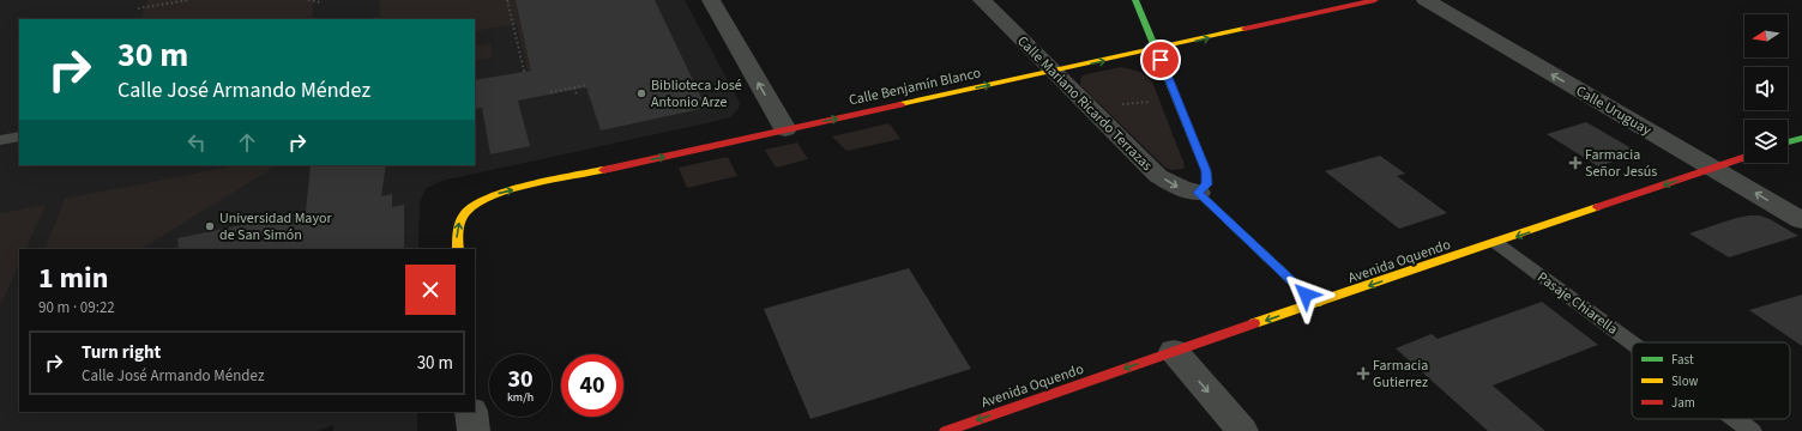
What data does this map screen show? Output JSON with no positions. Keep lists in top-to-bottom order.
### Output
{
  "streets": {
    "street": [
      "Calle Benjamín Blanco",
      "Calle Mariano Ricardo Terrazas",
      "Calle Uruguay",
      "Avenida Oquendo"
    ],
    "lane": ["Pasaje Chiarella"]
  },
  "crossings": [
    ["Calle Benjamín Blanco", "Calle Mariano Ricardo Terrazas"],
    ["Calle Uruguay", "Avenida Oquendo"],
    ["Avenida Oquendo", "Pasaje Chiarella"]
  ],
  "one_way": [
    "Calle Benjamín Blanco",
    "Calle Mariano Ricardo Terrazas",
    "Calle Uruguay",
    "Avenida Oquendo"
  ],
  "places": {
    "other": ["Biblioteca José Antonio Arze", "Universidad Mayor de San Simón"],
    "health": ["Farmacia Señor Jesús", "Farmacia Gutierrez"]
  },
  "legend": ["Fast", "Slow", "Jam"],
  "north": "left",
  "page": {
    "turn": ["30 m", "Calle José Armando Méndez"],
    "heading": ["1 min", "90 m · 09:22"],
    "list": [
      {
        "name": "Turn right",
        "note": "Calle José Armando Méndez",
        "value": "30 m"
      }
    ],
    "speed": "30 km/h",
    "limit": "40"
  }
}
